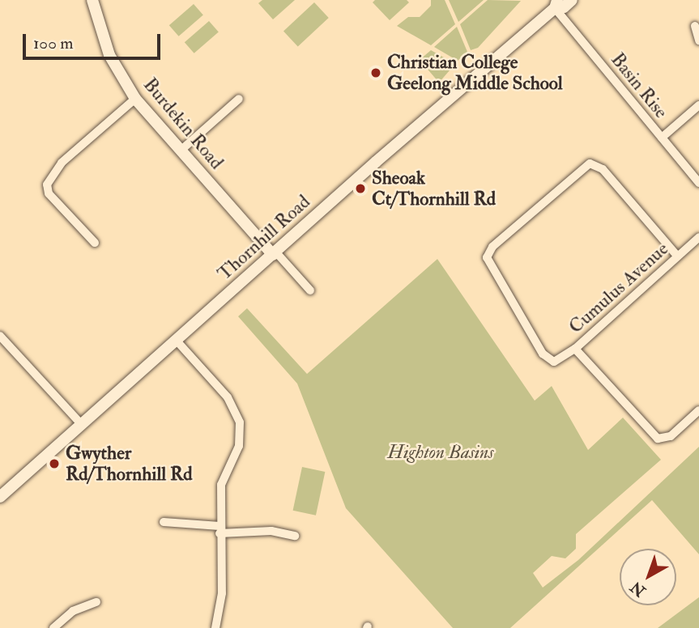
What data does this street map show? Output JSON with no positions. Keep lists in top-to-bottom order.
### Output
{
  "streets": {
    "street": [
      "Basin Rise",
      "Burdekin Road",
      "Thornhill Road",
      "Cumulus Avenue"
    ]
  },
  "crossings": [
    ["Basin Rise", "Thornhill Road"],
    ["Burdekin Road", "Thornhill Road"]
  ],
  "parks": ["Highton Basins"],
  "places": ["Christian College Geelong Middle School", "Sheoak Ct/Thornhill Rd", "Gwyther Rd/Thornhill Rd"],
  "scale_bar": "100 m",
  "north": "bottom left"
}
